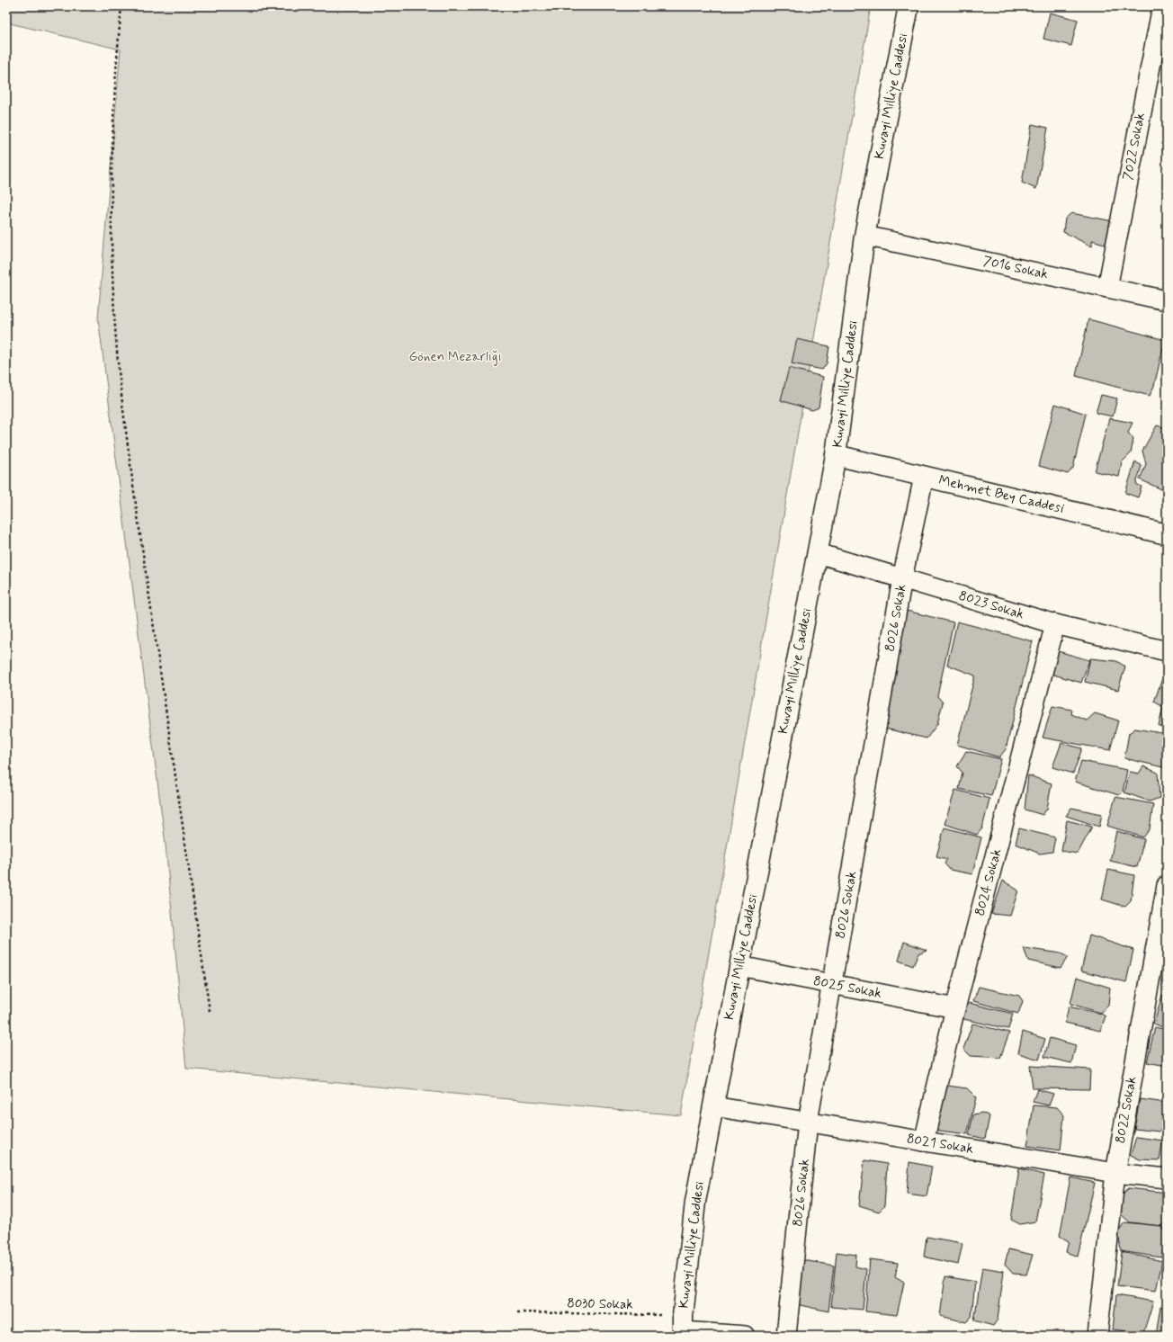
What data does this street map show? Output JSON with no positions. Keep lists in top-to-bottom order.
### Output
{
  "streets": {
    "main road": ["Kuvayi Milliye Caddesi", "Mehmet Bey Caddesi"],
    "street": [
      "7022 Sokak",
      "7016 Sokak",
      "8023 Sokak",
      "8026 Sokak",
      "8024 Sokak",
      "8025 Sokak",
      "8022 Sokak",
      "8021 Sokak"
    ],
    "path": ["8030 Sokak"]
  },
  "crossings": [
    ["Kuvayi Milliye Caddesi", "7016 Sokak"],
    ["Kuvayi Milliye Caddesi", "Mehmet Bey Caddesi"],
    ["Kuvayi Milliye Caddesi", "8023 Sokak"],
    ["Kuvayi Milliye Caddesi", "8025 Sokak"],
    ["Kuvayi Milliye Caddesi", "8021 Sokak"],
    ["Kuvayi Milliye Caddesi", "8030 Sokak"],
    ["7022 Sokak", "7016 Sokak"],
    ["Mehmet Bey Caddesi", "8026 Sokak"],
    ["8023 Sokak", "8026 Sokak"],
    ["8023 Sokak", "8024 Sokak"],
    ["8026 Sokak", "8025 Sokak"],
    ["8026 Sokak", "8021 Sokak"],
    ["8024 Sokak", "8025 Sokak"],
    ["8024 Sokak", "8021 Sokak"],
    ["8022 Sokak", "8021 Sokak"]
  ],
  "parks": ["Gönen Mezarlığı"]
}
